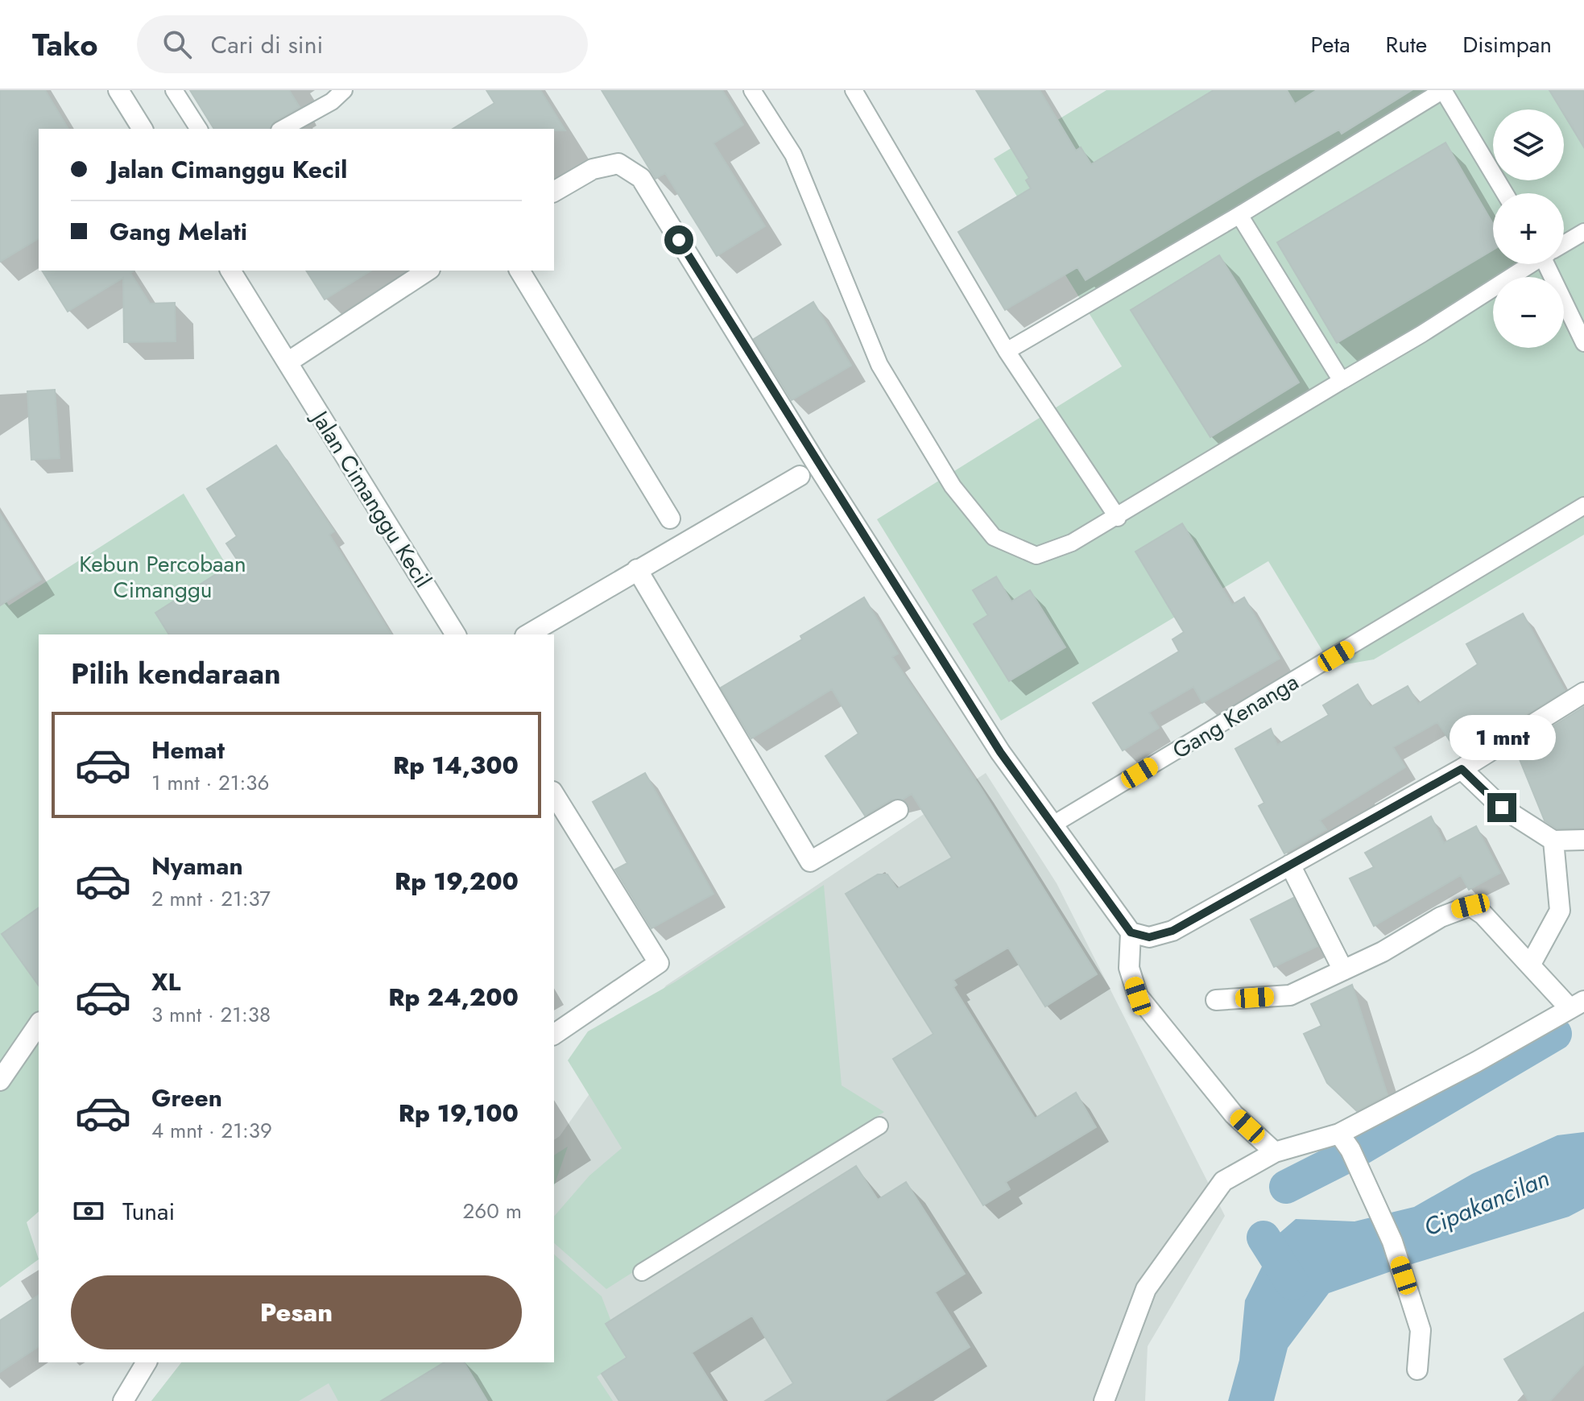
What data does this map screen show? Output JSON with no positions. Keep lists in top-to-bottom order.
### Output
{
  "streets": {
    "street": ["Jalan Cimanggu Kecil"],
    "lane": ["Gang Kenanga"]
  },
  "water": ["Cipakancilan"],
  "parks": ["Kebun Percobaan Cimanggu"],
  "page": {
    "header": "Tako",
    "search": "Cari di sini",
    "nav": ["Peta", "Rute", "Disimpan"],
    "map_buttons": ["+", "−"],
    "banner": ["Jalan Cimanggu Kecil", "Gang Melati"],
    "heading": "Pilih kendaraan",
    "list": [
      {
        "name": "Hemat",
        "note": "1 mnt · 21:36",
        "value": "Rp 14,300"
      },
      {
        "name": "Nyaman",
        "note": "2 mnt · 21:37",
        "value": "Rp 19,200"
      },
      {
        "name": "XL",
        "note": "3 mnt · 21:38",
        "value": "Rp 24,200"
      },
      {
        "name": "Green",
        "note": "4 mnt · 21:39",
        "value": "Rp 19,100"
      }
    ],
    "bubble": "1 mnt",
    "pay": ["Tunai", "260 m"],
    "buttons": "Pesan"
  }
}
